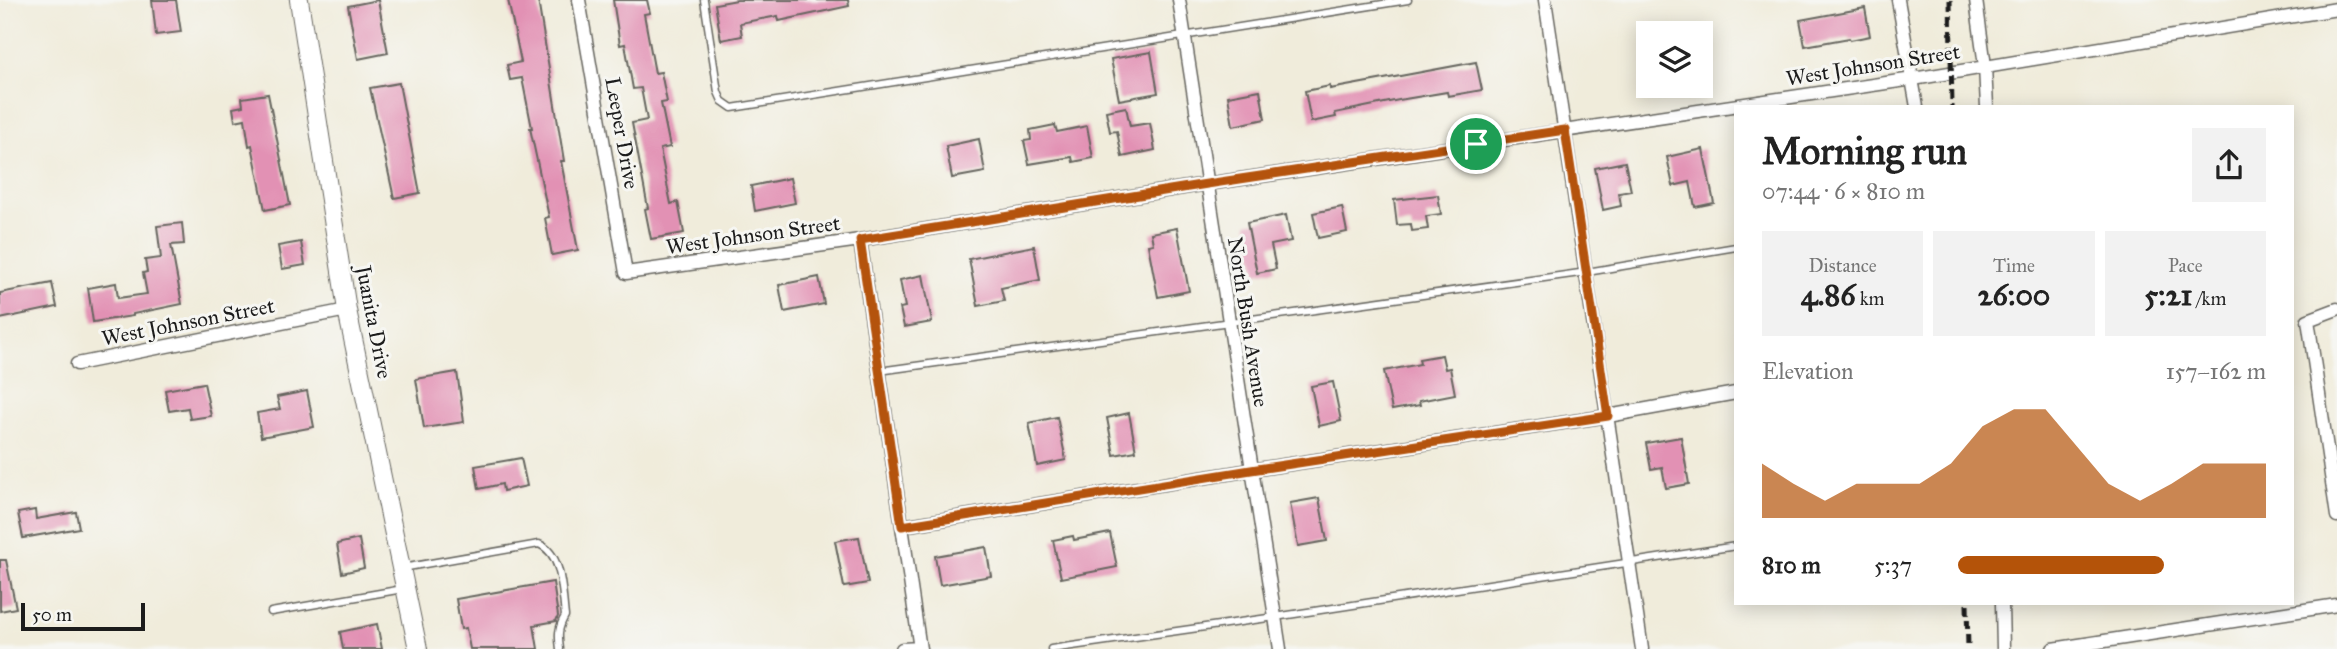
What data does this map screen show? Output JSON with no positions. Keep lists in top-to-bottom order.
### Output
{
  "streets": {
    "street": [
      "West Johnson Street",
      "Leeper Drive",
      "Juanita Drive",
      "North Bush Avenue"
    ]
  },
  "crossings": [
    ["West Johnson Street", "Leeper Drive"],
    ["West Johnson Street", "Juanita Drive"],
    ["West Johnson Street", "North Bush Avenue"]
  ],
  "scale_bar": "50 m",
  "page": {
    "heading": ["Morning run", "07:44 · 6 × 810 m"],
    "stats": [
      ["Distance", "4.86 km"],
      ["Time", "26:00"],
      ["Pace", "5:21 /km"]
    ],
    "chart": ["Elevation", "157–162 m"],
    "list": [
      {
        "name": "810 m",
        "note": "5:37"
      }
    ],
    "scale": "50 m"
  }
}
